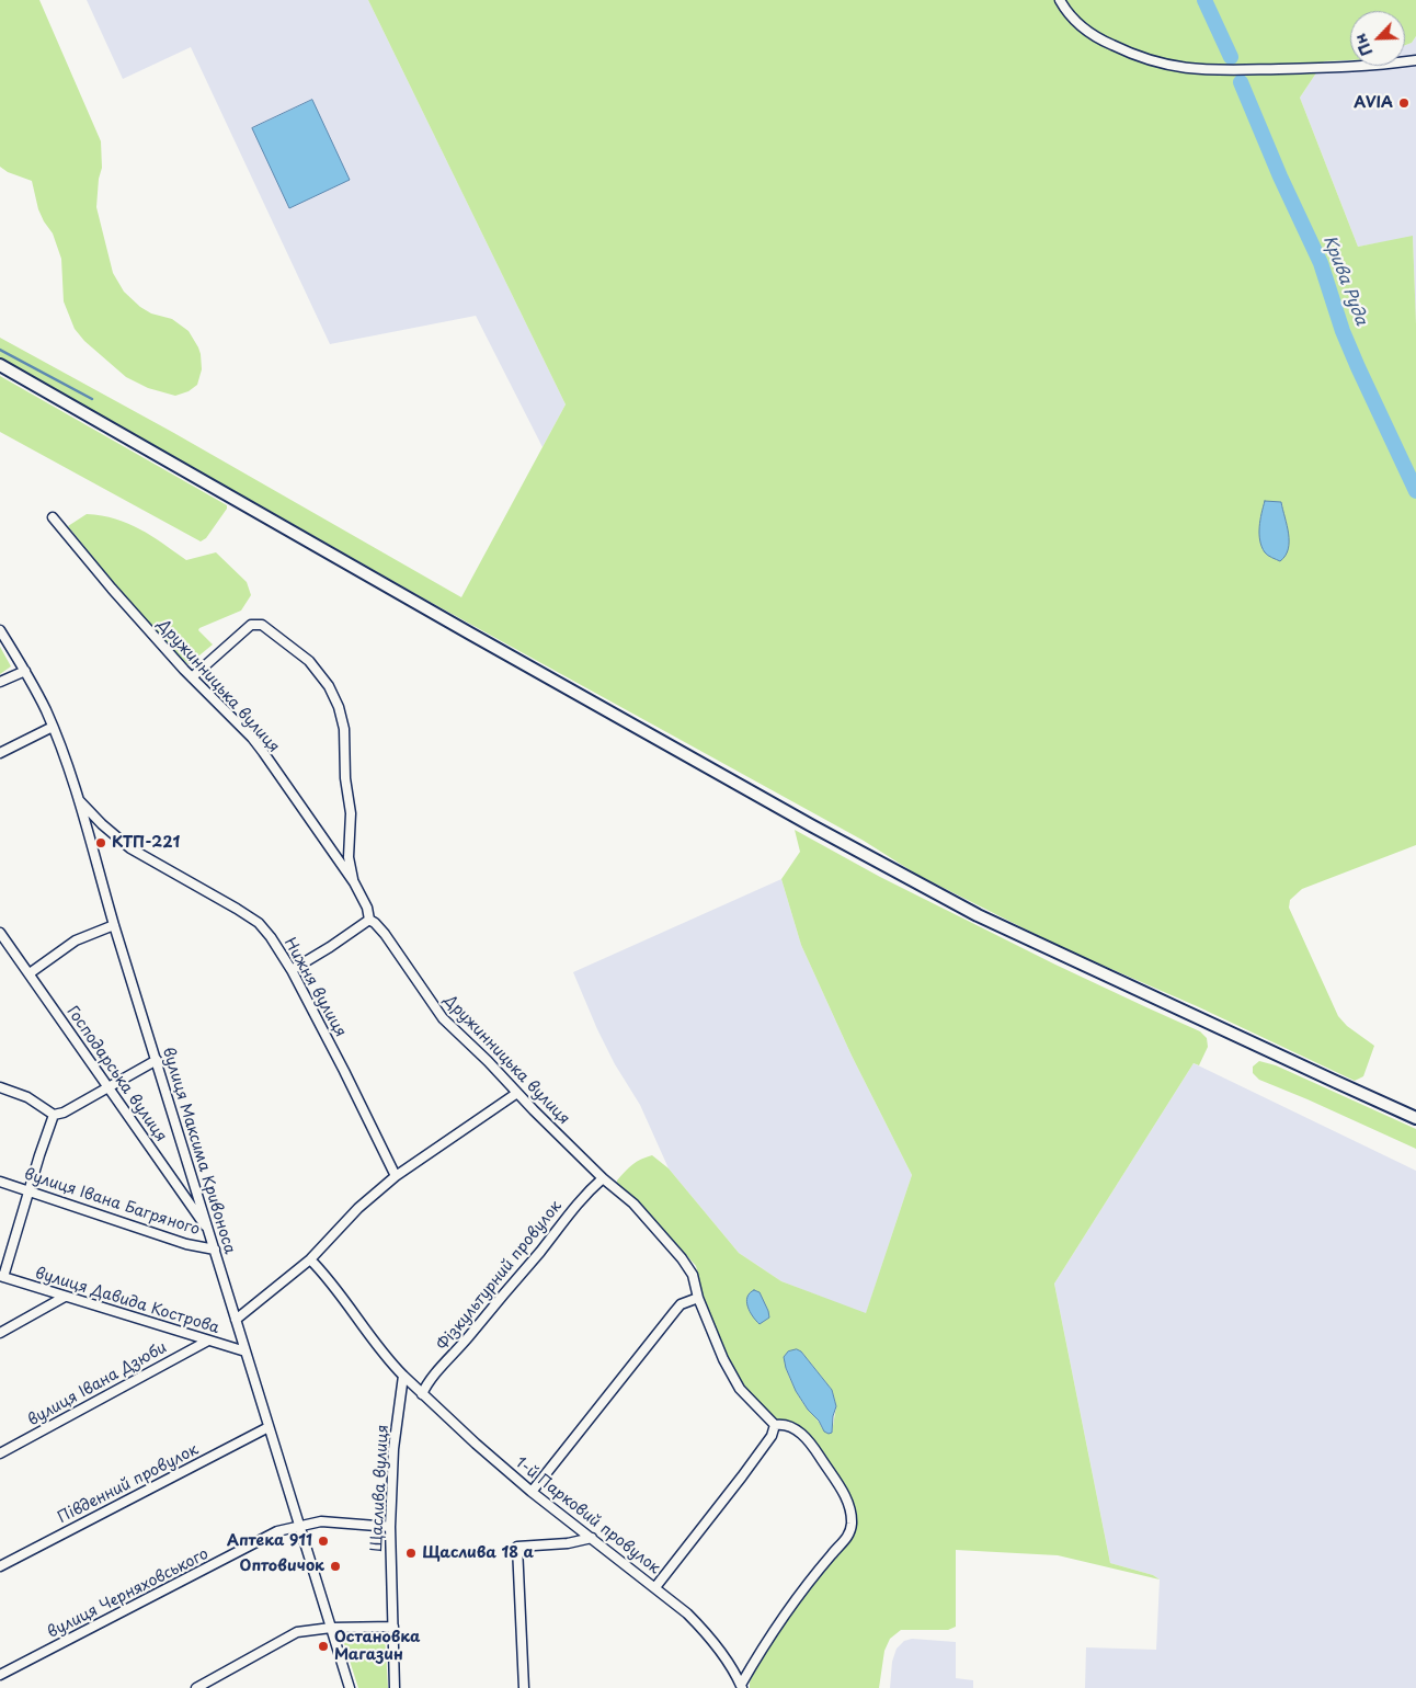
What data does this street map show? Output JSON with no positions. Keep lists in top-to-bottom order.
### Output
{
  "streets": {
    "street": [
      "Дружинницька вулиця",
      "Нижня вулиця",
      "Господарська вулиця",
      "вулиця Максима Кривоноса",
      "вулиця Івана Багряного",
      "Фізкультурний провулок",
      "вулиця Давида Кострова",
      "вулиця Івана Дзюби",
      "Південний провулок",
      "Щаслива вулиця",
      "1-й Парковий провулок",
      "вулиця Черняховського"
    ]
  },
  "crossings": [
    ["Дружинницька вулиця", "Фізкультурний провулок"],
    ["Дружинницька вулиця", "1-й Парковий провулок"],
    ["Нижня вулиця", "вулиця Максима Кривоноса"],
    ["Господарська вулиця", "вулиця Максима Кривоноса"],
    ["вулиця Максима Кривоноса", "вулиця Івана Багряного"],
    ["вулиця Максима Кривоноса", "вулиця Давида Кострова"],
    ["вулиця Максима Кривоноса", "Південний провулок"],
    ["вулиця Максима Кривоноса", "вулиця Черняховського"],
    ["Фізкультурний провулок", "1-й Парковий провулок"],
    ["вулиця Давида Кострова", "вулиця Івана Дзюби"],
    ["Щаслива вулиця", "1-й Парковий провулок"],
    ["Щаслива вулиця", "вулиця Черняховського"]
  ],
  "water": ["Крива Руда"],
  "places": [
    "AVIA",
    "КТП-221",
    "Аптека 911",
    "Щаслива 18 а",
    "Оптовичок",
    "Остановка Магазин"
  ],
  "north": "bottom left"
}
